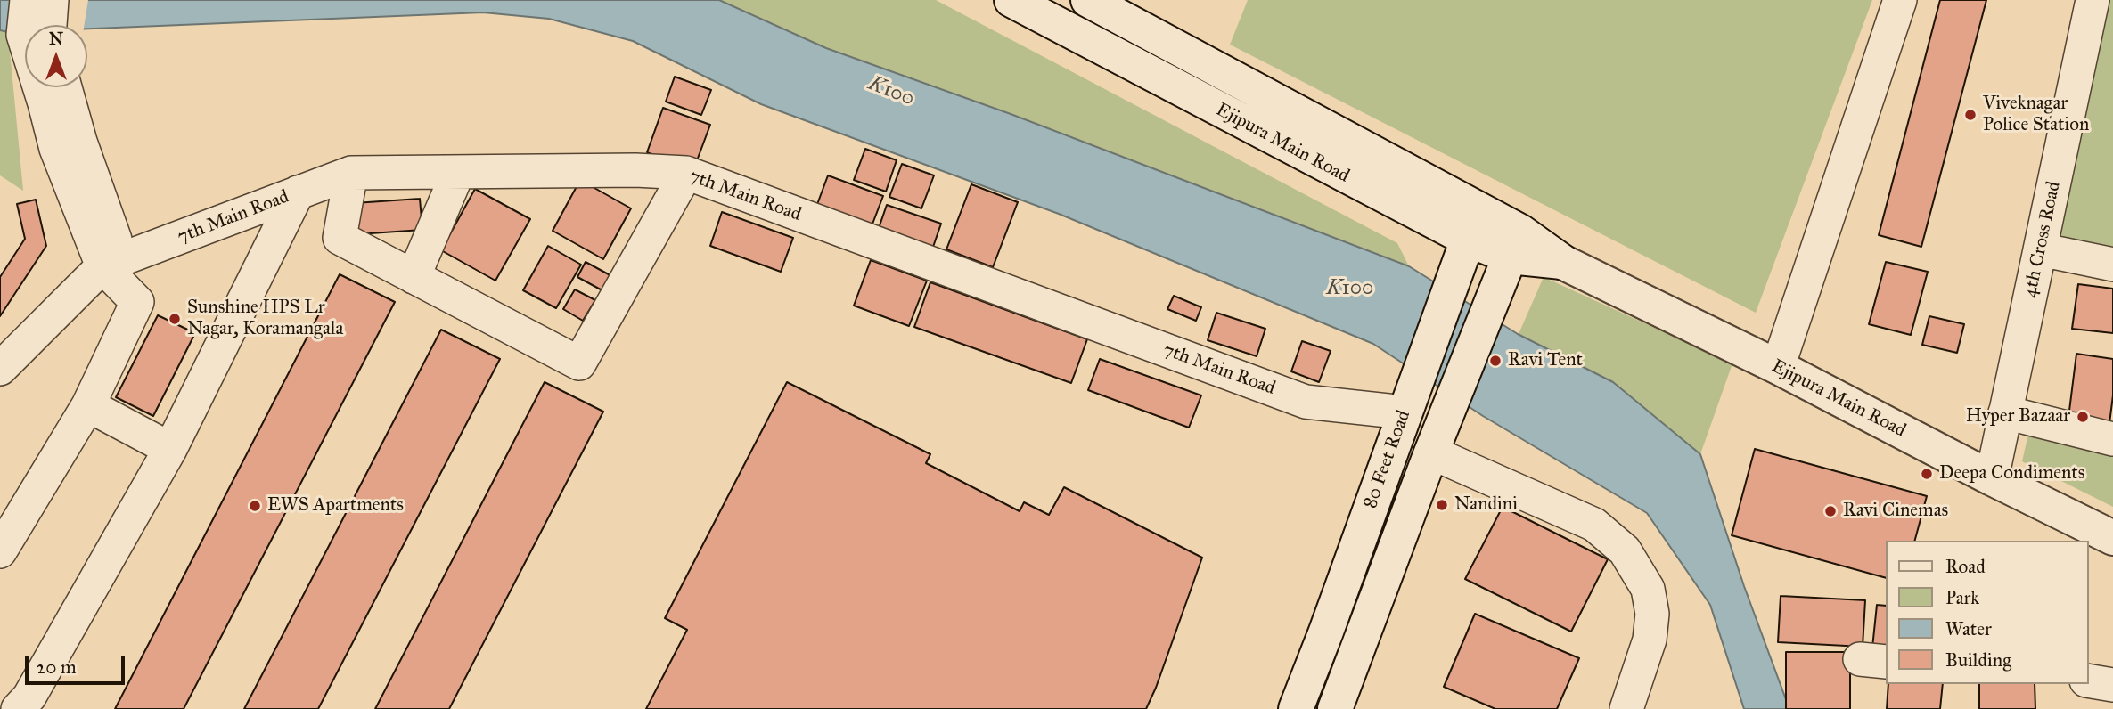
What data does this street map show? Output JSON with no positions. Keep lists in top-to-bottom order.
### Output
{
  "streets": {
    "main road": ["Ejipura Main Road", "80 Feet Road"],
    "street": ["7th Main Road", "4th Cross Road"]
  },
  "crossings": [
    ["Ejipura Main Road", "4th Cross Road"],
    ["Ejipura Main Road", "80 Feet Road"],
    ["7th Main Road", "80 Feet Road"]
  ],
  "water": ["K100"],
  "places": [
    "Viveknagar Police Station",
    "Sunshine HPS Lr Nagar, Koramangala",
    "Ravi Tent",
    "Hyper Bazaar",
    "Deepa Condiments",
    "Nandini",
    "EWS Apartments",
    "Ravi Cinemas"
  ],
  "legend": [
    "Road",
    "Park",
    "Water",
    "Building"
  ],
  "scale_bar": "20 m",
  "north": "top"
}
